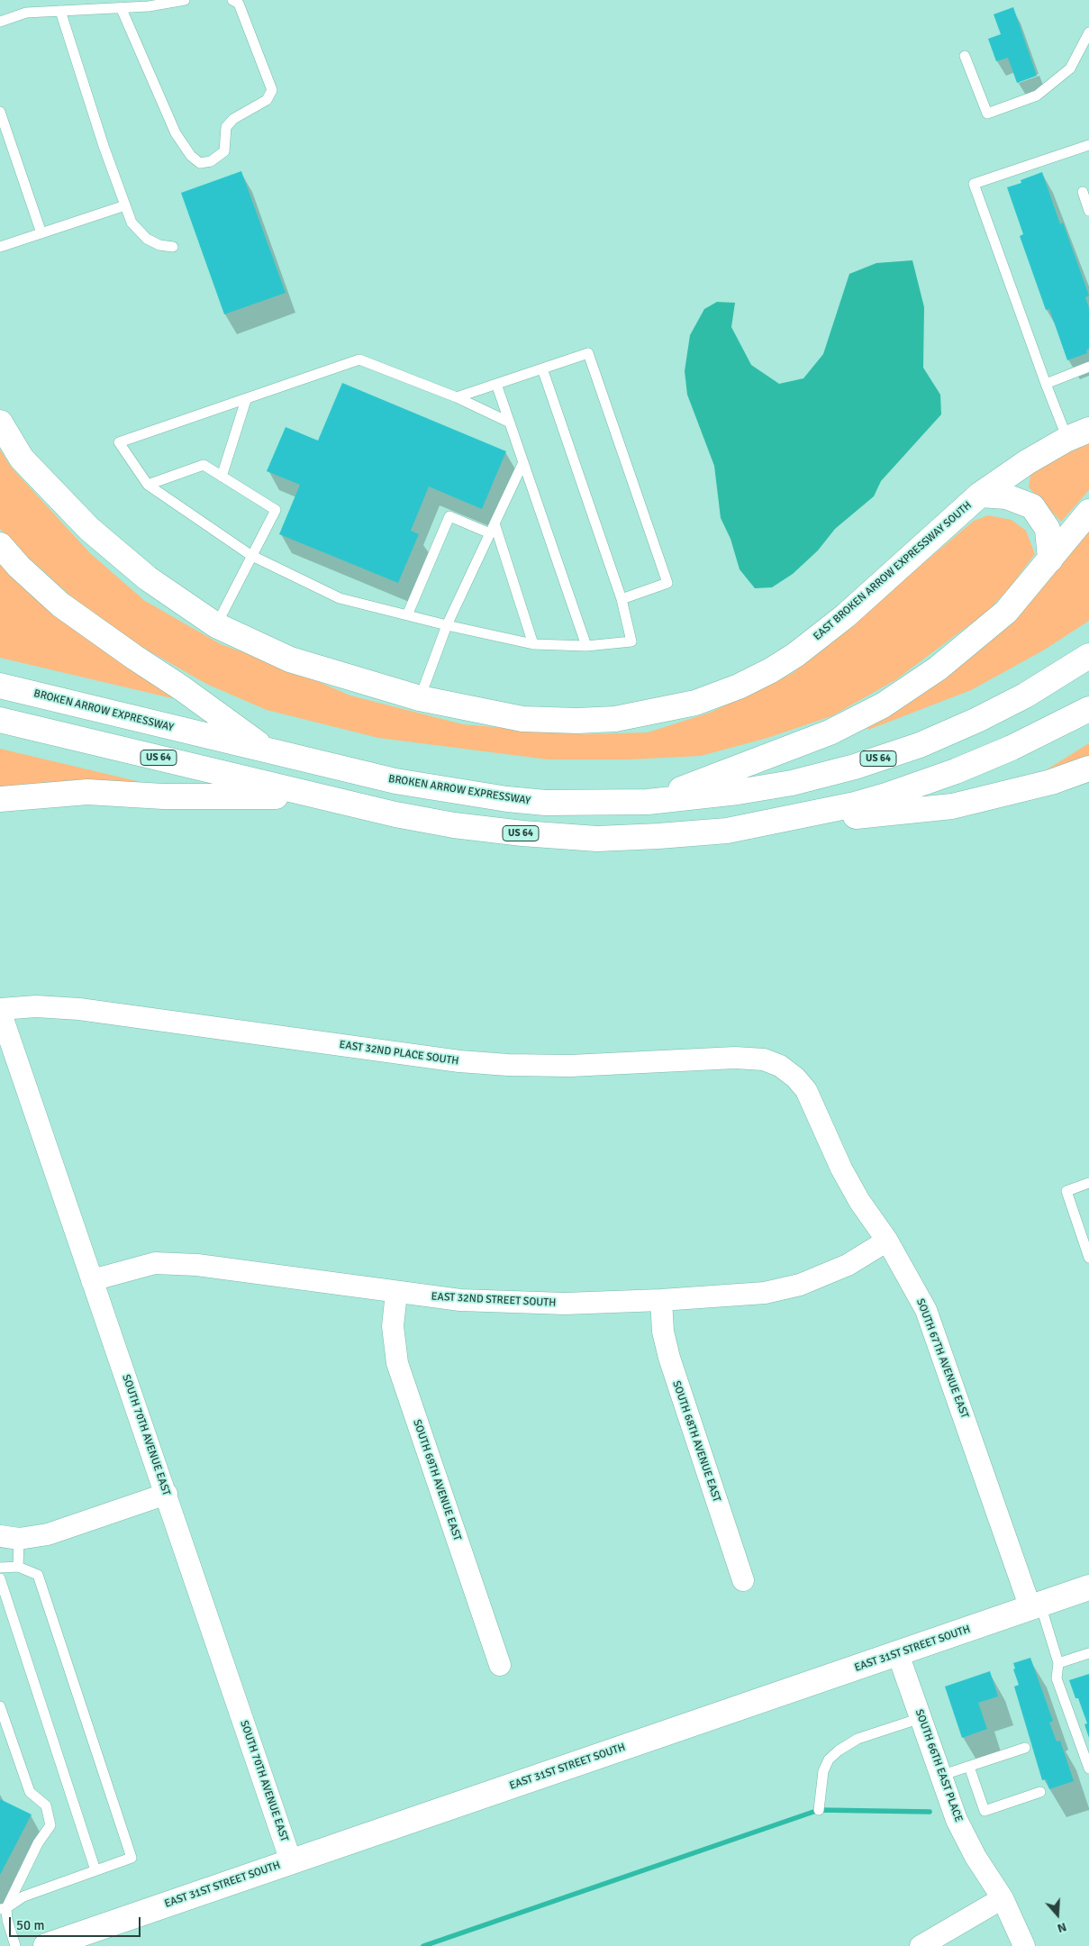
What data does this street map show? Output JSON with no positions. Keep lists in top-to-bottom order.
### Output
{
  "streets": {
    "main road": [
      "EAST BROKEN ARROW EXPRESSWAY SOUTH",
      "BROKEN ARROW EXPRESSWAY",
      "US 64",
      "EAST 31ST STREET SOUTH"
    ],
    "street": [
      "EAST 32ND PLACE SOUTH",
      "EAST 32ND STREET SOUTH",
      "SOUTH 67TH AVENUE EAST",
      "SOUTH 70TH AVENUE EAST",
      "SOUTH 68TH AVENUE EAST",
      "SOUTH 69TH AVENUE EAST",
      "SOUTH 66TH EAST PLACE"
    ]
  },
  "crossings": [
    ["EAST 32ND PLACE SOUTH", "SOUTH 67TH AVENUE EAST"],
    ["EAST 32ND PLACE SOUTH", "SOUTH 70TH AVENUE EAST"],
    ["EAST 32ND STREET SOUTH", "SOUTH 67TH AVENUE EAST"],
    ["EAST 32ND STREET SOUTH", "SOUTH 70TH AVENUE EAST"],
    ["EAST 32ND STREET SOUTH", "SOUTH 68TH AVENUE EAST"],
    ["EAST 32ND STREET SOUTH", "SOUTH 69TH AVENUE EAST"],
    ["SOUTH 67TH AVENUE EAST", "EAST 31ST STREET SOUTH"],
    ["SOUTH 70TH AVENUE EAST", "EAST 31ST STREET SOUTH"],
    ["EAST 31ST STREET SOUTH", "SOUTH 66TH EAST PLACE"]
  ],
  "scale_bar": "50 m",
  "north": "bottom"
}
